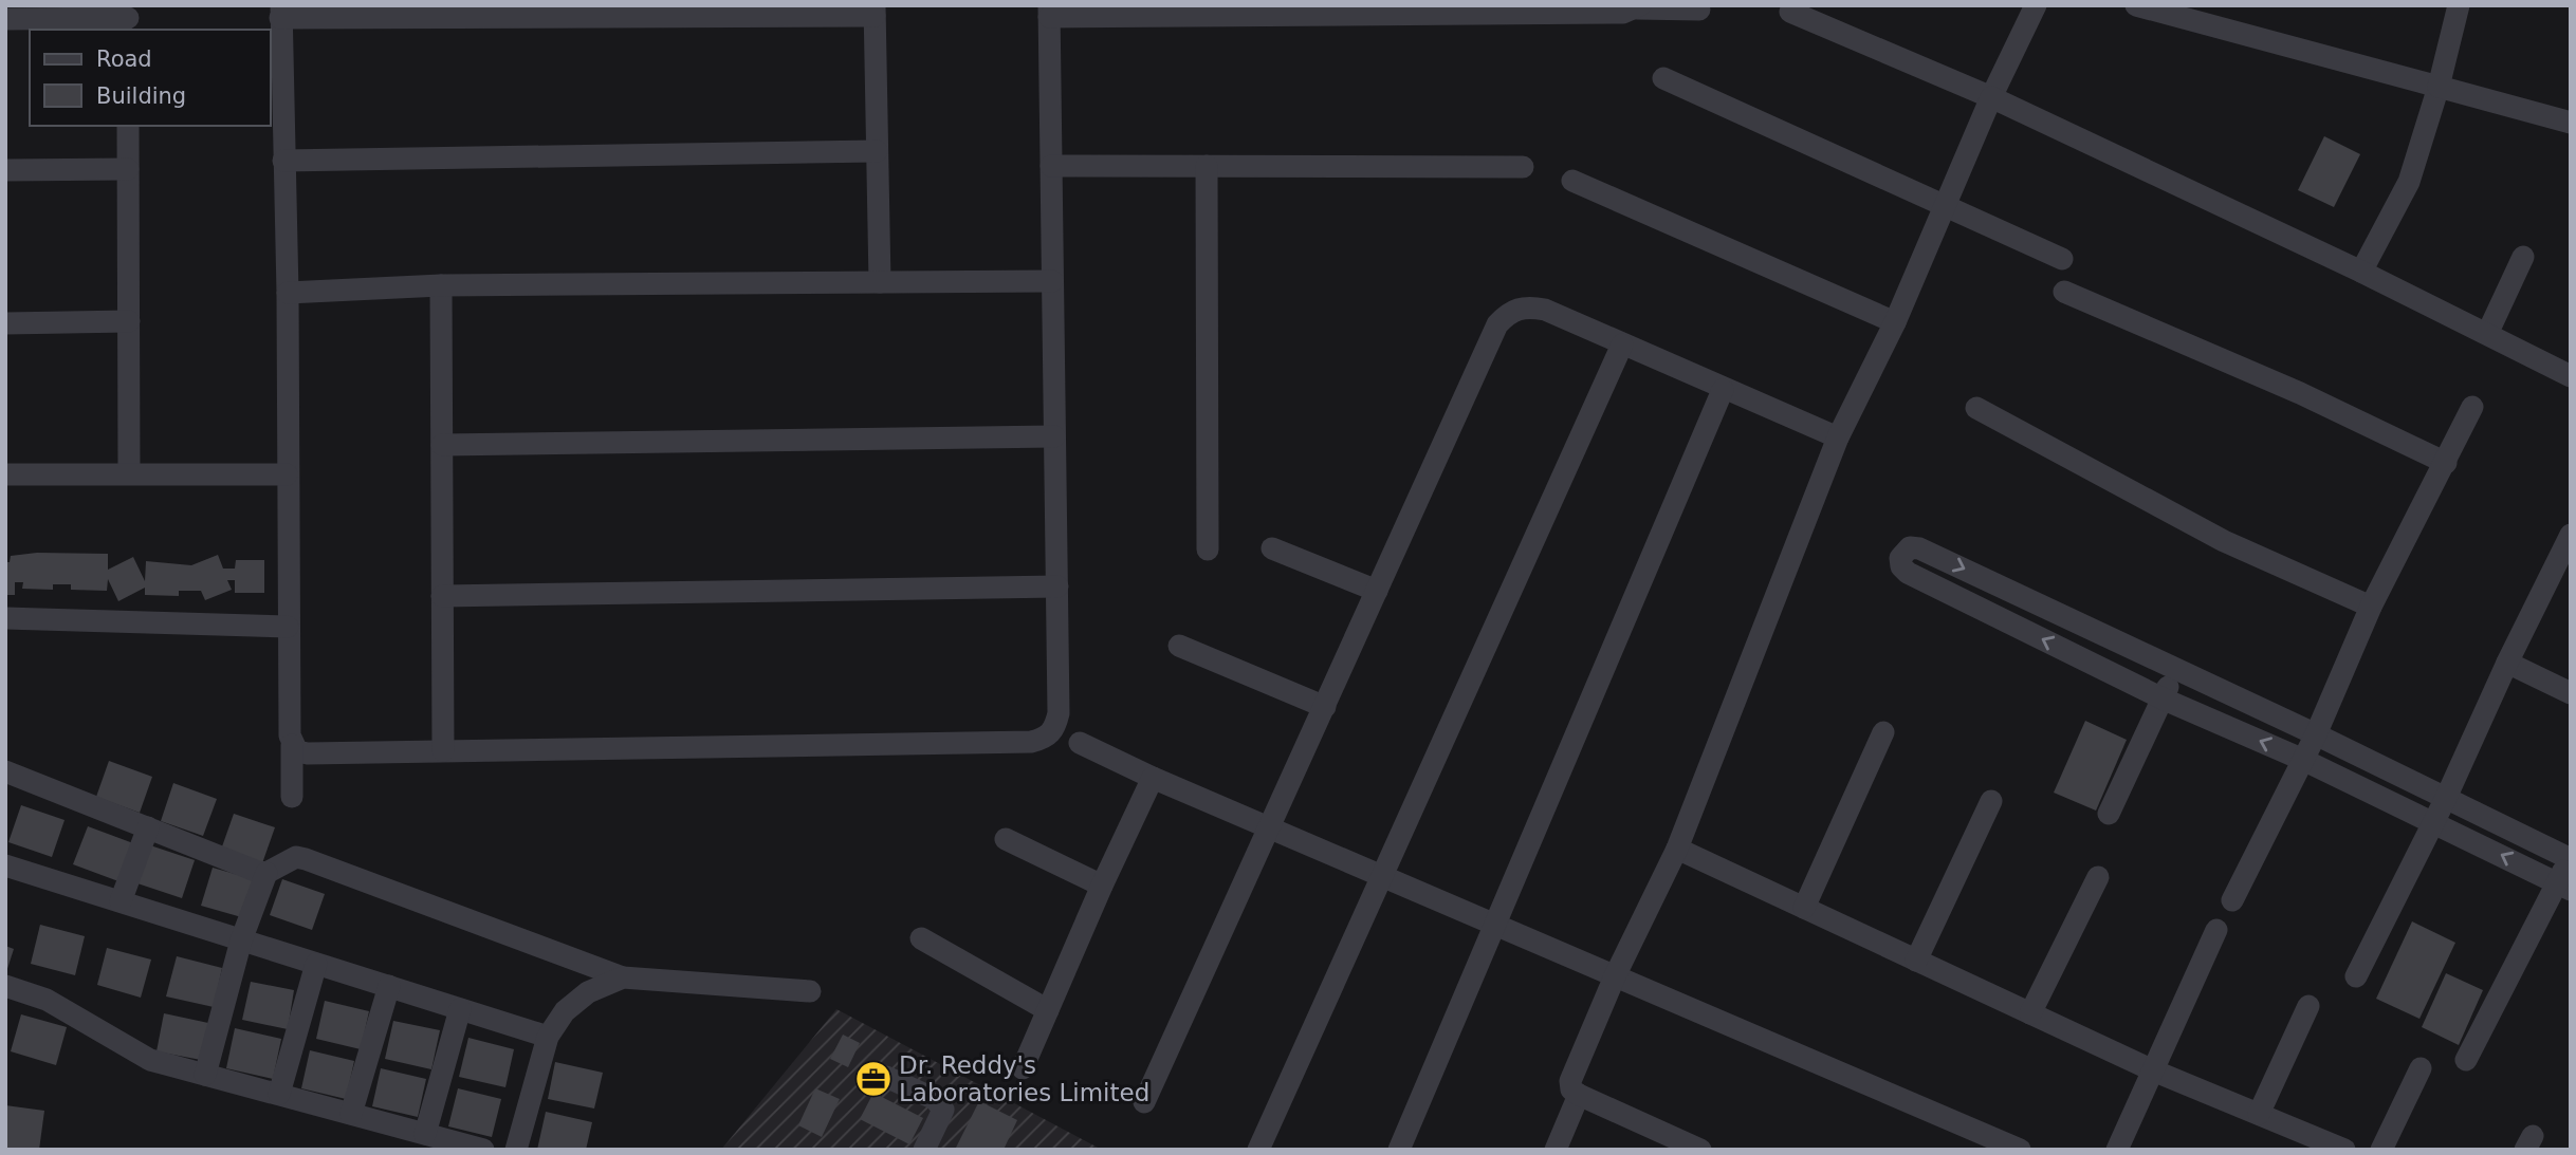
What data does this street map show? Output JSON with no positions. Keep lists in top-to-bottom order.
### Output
{
  "places": {
    "office": ["Dr. Reddy's Laboratories Limited"]
  },
  "legend": ["Road", "Building"]
}
